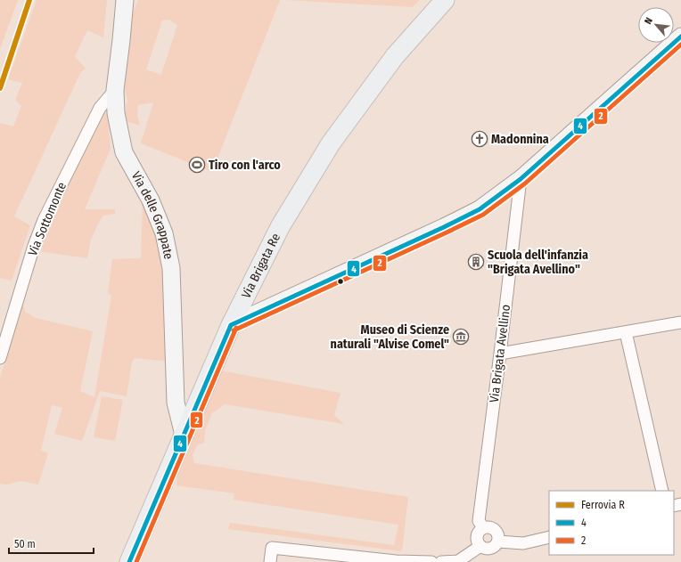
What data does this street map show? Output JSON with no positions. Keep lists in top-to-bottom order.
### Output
{
  "streets": {
    "main road": ["Via delle Grappate", "Via Brigata Re"],
    "street": ["Via Sottomonte", "Via Brigata Avellino"]
  },
  "crossings": [
    ["Via delle Grappate", "Via Sottomonte"],
    ["Via delle Grappate", "Via Brigata Re"]
  ],
  "places": {
    "church": ["Madonnina"],
    "sports": ["Tiro con l'arco"],
    "building": ["Scuola dell'infanzia \"Brigata Avellino\""],
    "museum": ["Museo di Scienze naturali \"Alvise Comel\""]
  },
  "lines": ["rail line R", "transit line 4", "transit line 2"],
  "legend": ["Ferrovia R", "4", "2"],
  "scale_bar": "50 m",
  "north": "top left"
}
